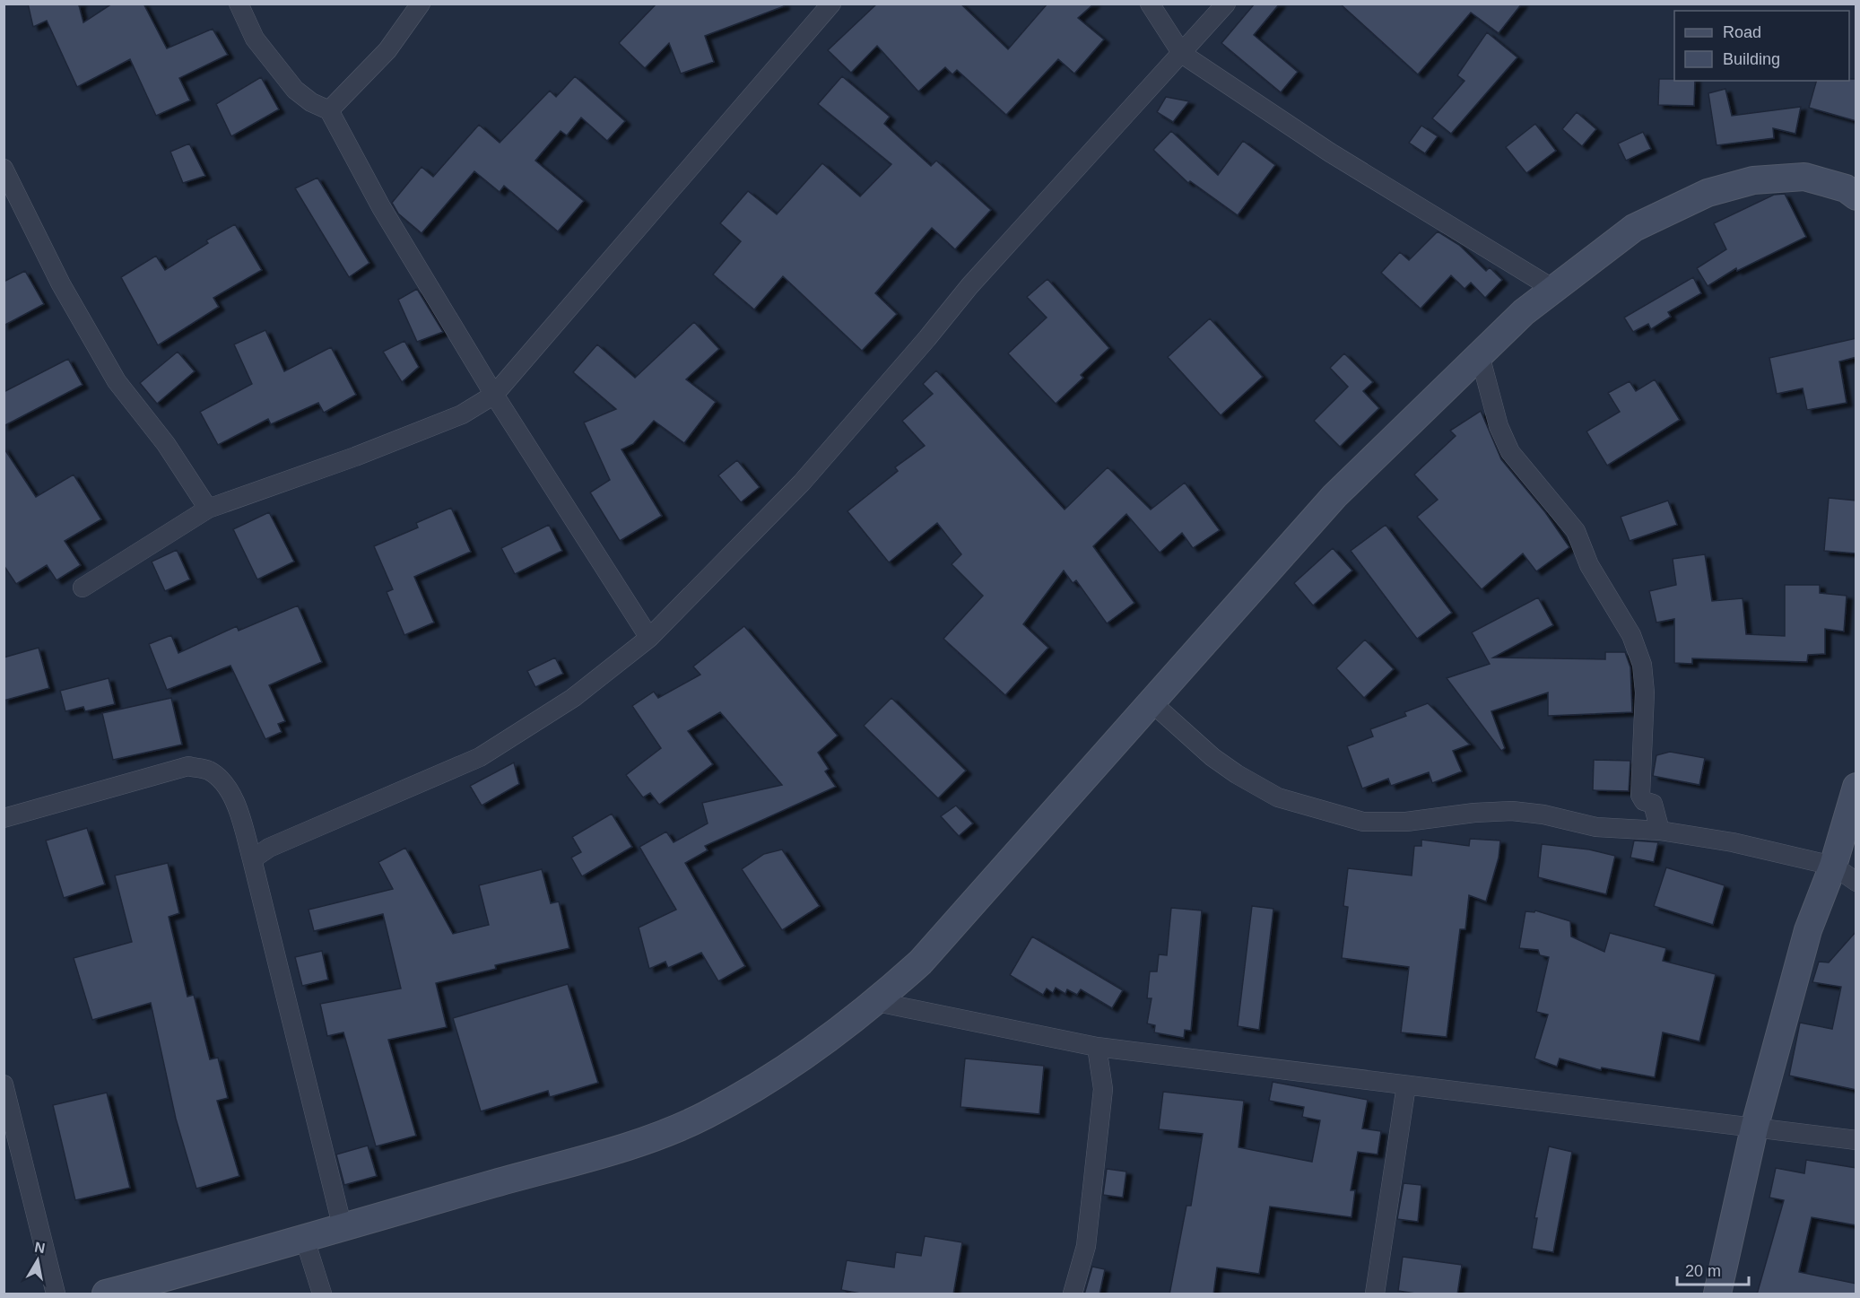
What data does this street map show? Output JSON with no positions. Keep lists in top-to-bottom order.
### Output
{
  "legend": ["Road", "Building"],
  "scale_bar": "20 m",
  "north": "top"
}
